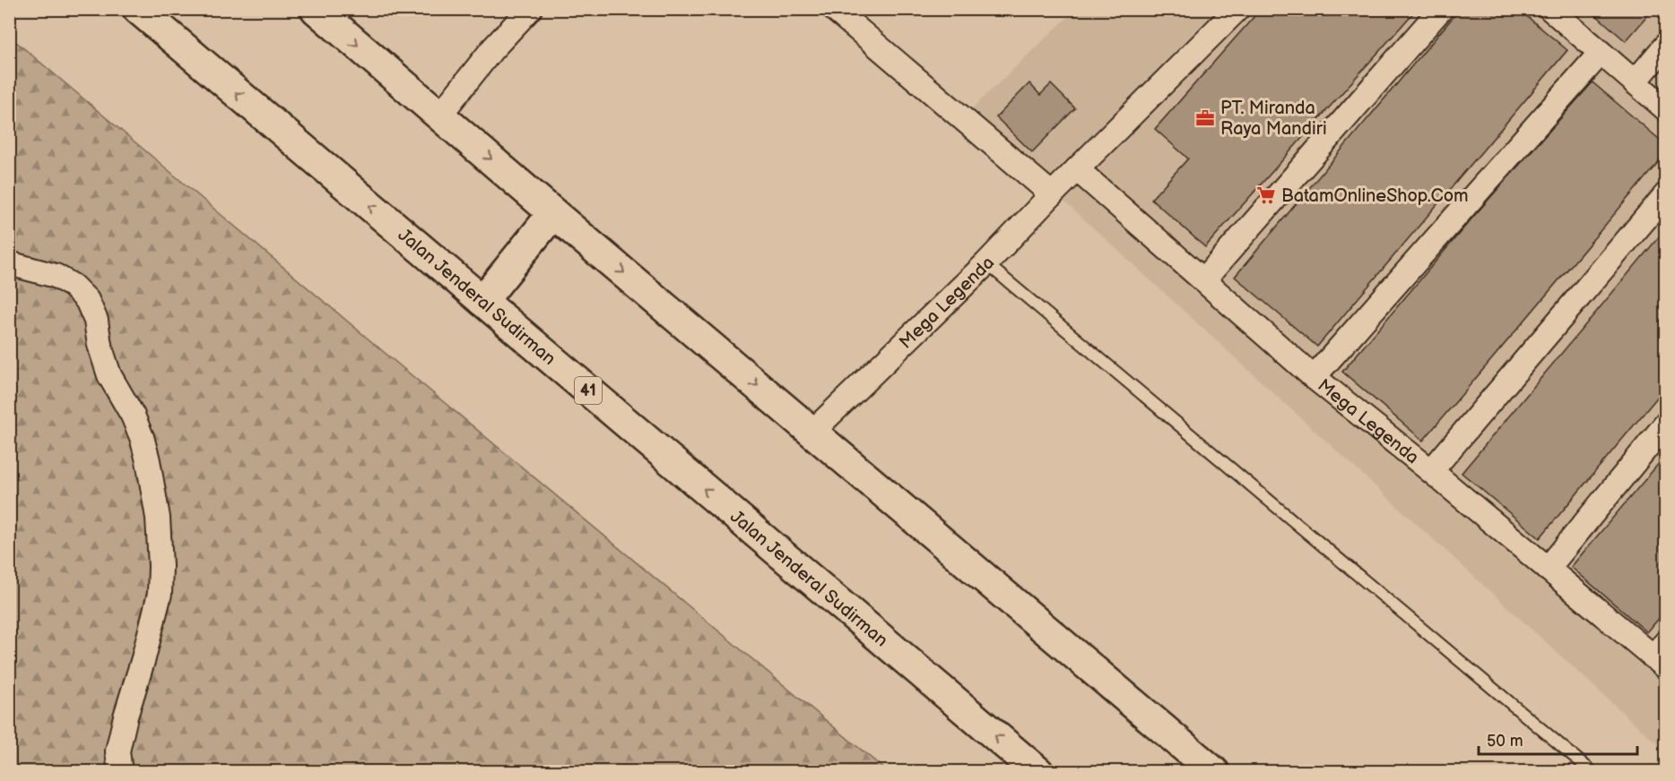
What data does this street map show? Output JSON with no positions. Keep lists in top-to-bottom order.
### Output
{
  "streets": {
    "highway": ["Jalan Jenderal Sudirman", "41"],
    "street": ["Mega Legenda"]
  },
  "places": {
    "office": ["PT. Miranda Raya Mandiri"],
    "supermarket": ["BatamOnlineShop.Com"]
  },
  "scale_bar": "50 m"
}
